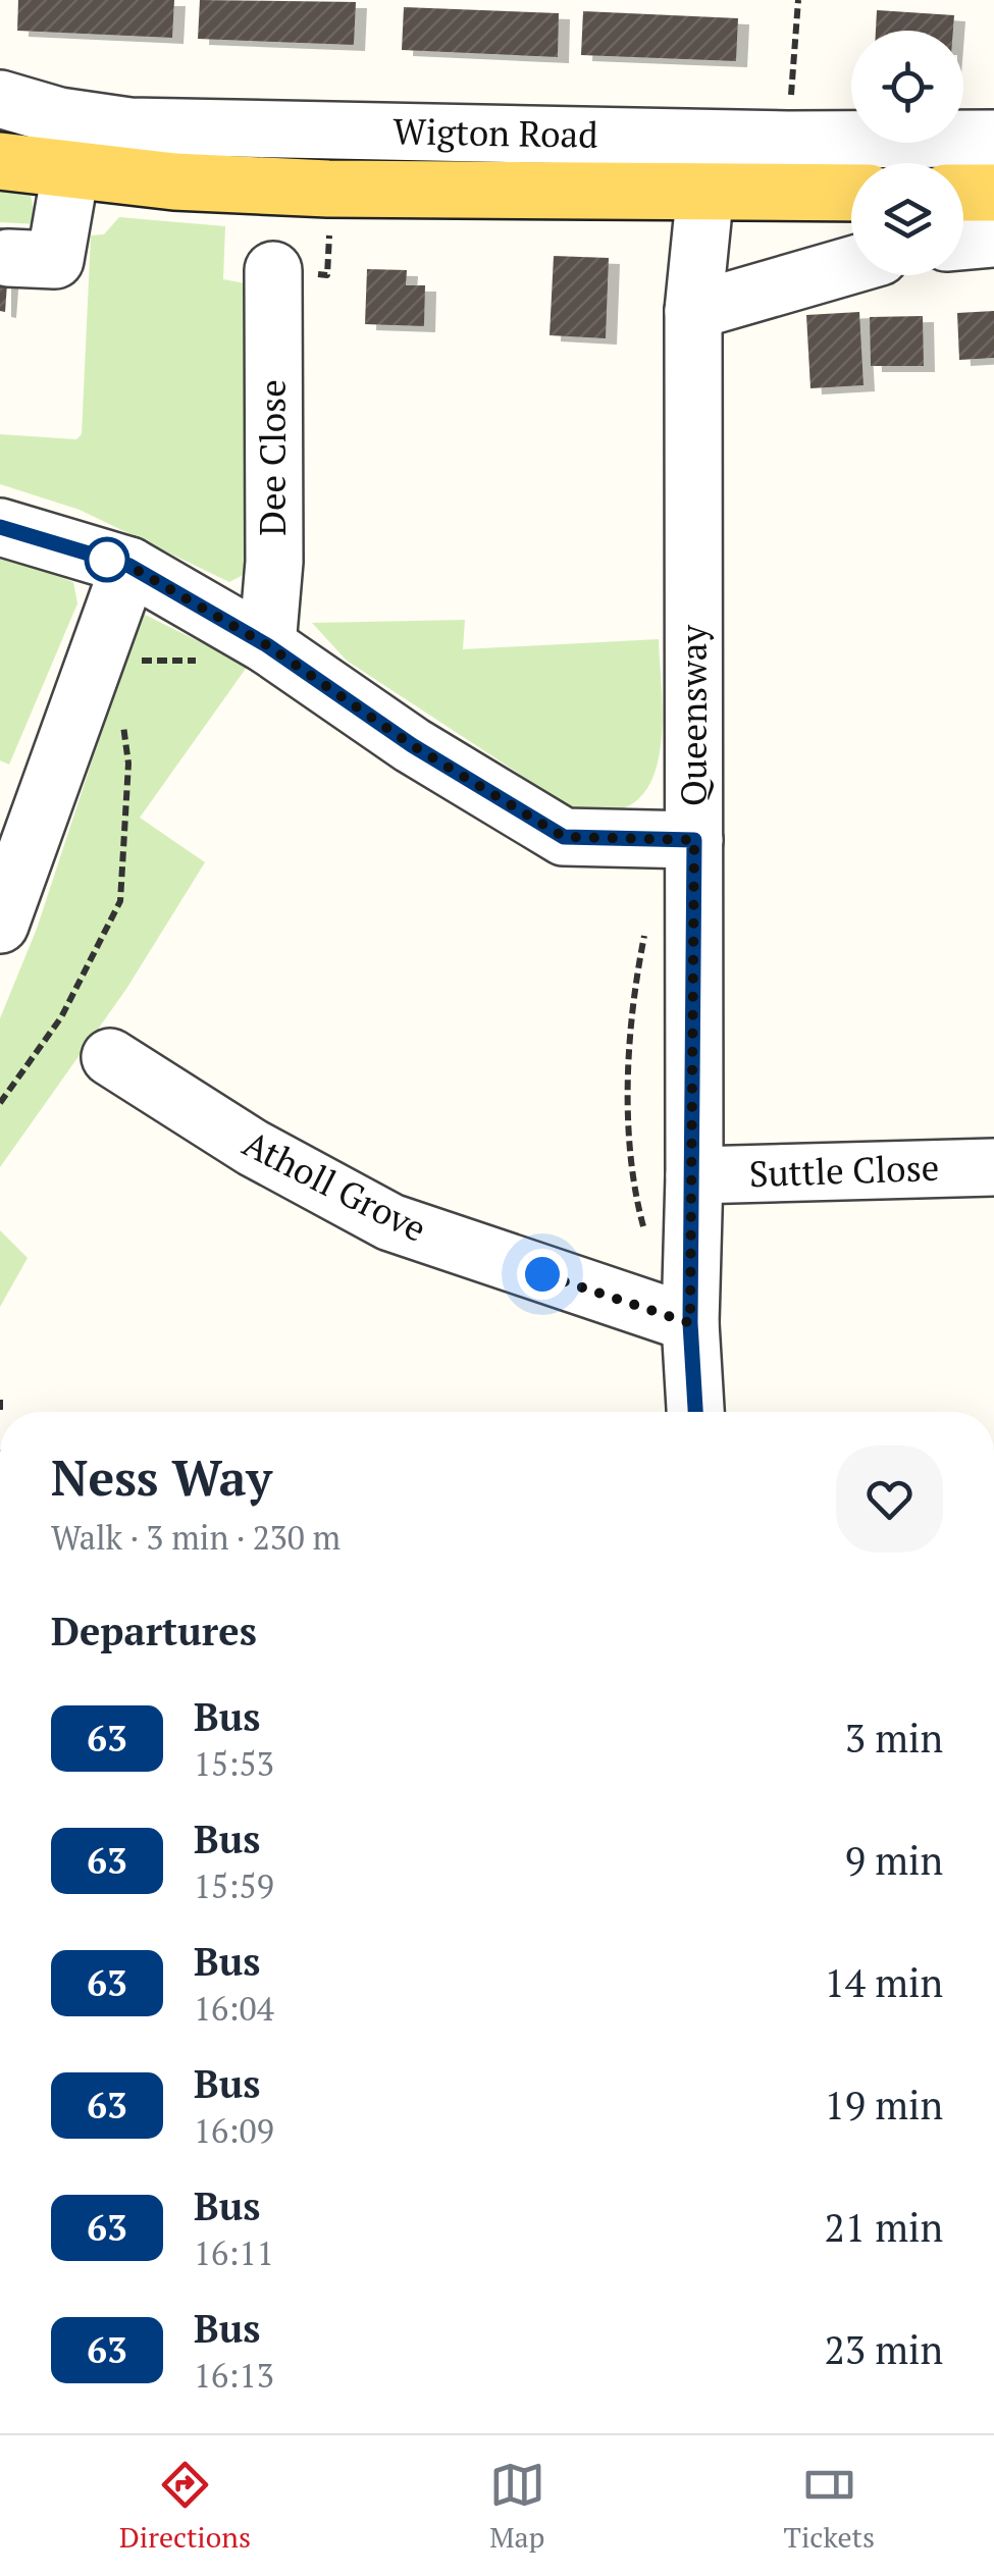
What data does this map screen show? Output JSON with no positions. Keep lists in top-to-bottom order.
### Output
{
  "streets": {
    "main road": ["Wigton Road"],
    "street": [
      "Dee Close",
      "Queensway",
      "Suttle Close",
      "Atholl Grove"
    ]
  },
  "crossings": [
    ["Wigton Road", "Queensway"],
    ["Queensway", "Suttle Close"],
    ["Queensway", "Atholl Grove"]
  ],
  "lines": ["bus line 63"],
  "page": {
    "heading": [
      ["Ness Way", "Walk · 3 min · 230 m"],
      "Departures"
    ],
    "list": [
      {
        "mark": "63",
        "name": "Bus",
        "note": "15:53",
        "value": "3 min"
      },
      {
        "mark": "63",
        "name": "Bus",
        "note": "15:59",
        "value": "9 min"
      },
      {
        "mark": "63",
        "name": "Bus",
        "note": "16:04",
        "value": "14 min"
      },
      {
        "mark": "63",
        "name": "Bus",
        "note": "16:09",
        "value": "19 min"
      },
      {
        "mark": "63",
        "name": "Bus",
        "note": "16:11",
        "value": "21 min"
      },
      {
        "mark": "63",
        "name": "Bus",
        "note": "16:13",
        "value": "23 min"
      }
    ],
    "tabs": ["Directions", "Map", "Tickets"]
  }
}
